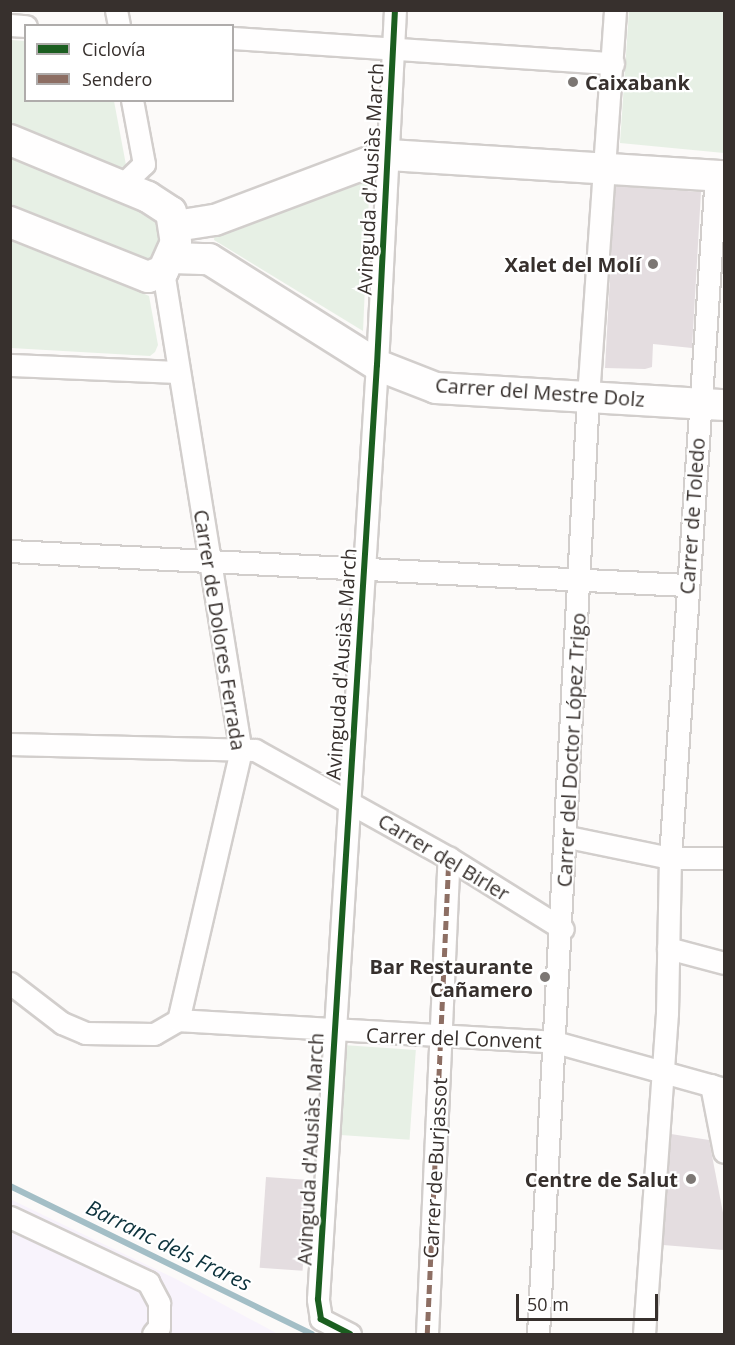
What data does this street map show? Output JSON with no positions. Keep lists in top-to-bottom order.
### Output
{
  "streets": {
    "street": [
      "Avinguda d'Ausiàs March",
      "Carrer del Mestre Dolz",
      "Carrer de Toledo",
      "Carrer de Dolores Ferrada",
      "Carrer del Doctor López Trigo",
      "Carrer del Birler",
      "Carrer del Convent",
      "Carrer de Burjassot"
    ]
  },
  "crossings": [
    ["Avinguda d'Ausiàs March", "Carrer del Mestre Dolz"],
    ["Avinguda d'Ausiàs March", "Carrer del Birler"],
    ["Avinguda d'Ausiàs March", "Carrer del Convent"],
    ["Carrer del Mestre Dolz", "Carrer de Toledo"],
    ["Carrer del Mestre Dolz", "Carrer de Dolores Ferrada"],
    ["Carrer del Mestre Dolz", "Carrer del Doctor López Trigo"],
    ["Carrer de Toledo", "Carrer del Convent"],
    ["Carrer de Dolores Ferrada", "Carrer del Birler"],
    ["Carrer de Dolores Ferrada", "Carrer del Convent"],
    ["Carrer del Doctor López Trigo", "Carrer del Birler"],
    ["Carrer del Doctor López Trigo", "Carrer del Convent"],
    ["Carrer del Birler", "Carrer de Burjassot"],
    ["Carrer del Convent", "Carrer de Burjassot"]
  ],
  "water": ["Barranc dels Frares"],
  "places": [
    "Caixabank",
    "Xalet del Molí",
    "Bar Restaurante Cañamero",
    "Centre de Salut"
  ],
  "legend": ["Ciclovía", "Sendero"],
  "scale_bar": "50 m"
}
